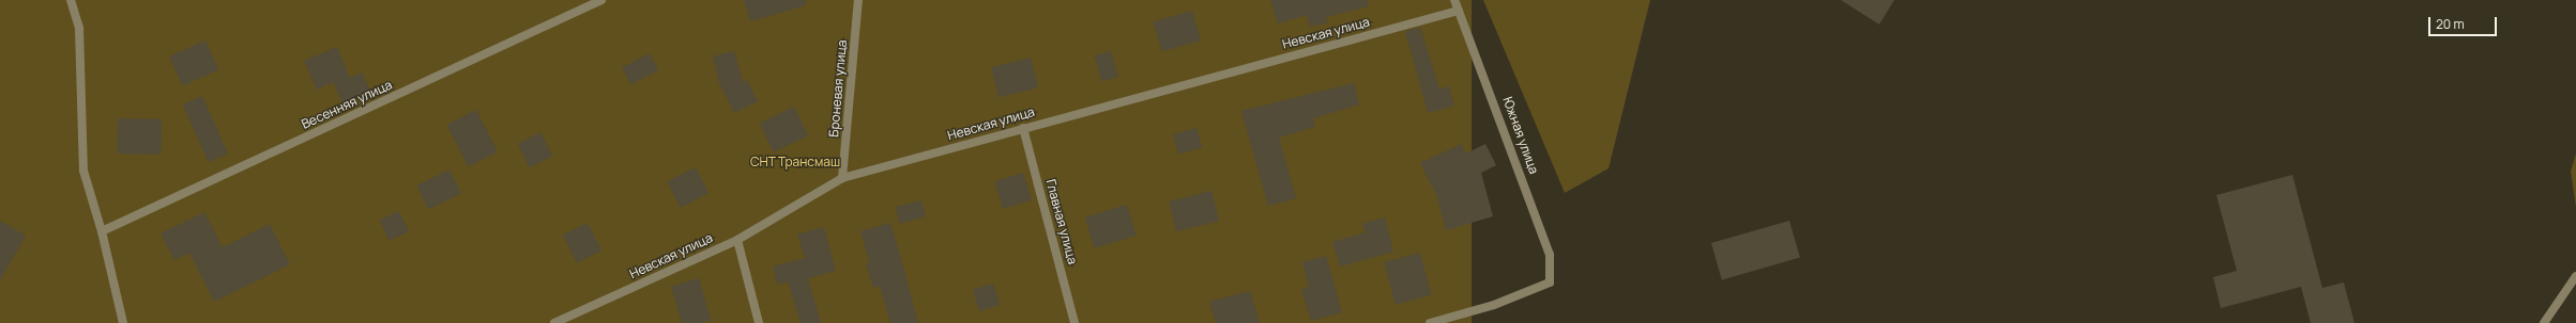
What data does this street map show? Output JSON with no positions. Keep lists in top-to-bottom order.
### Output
{
  "streets": {
    "street": [
      "Невская улица",
      "Броневая улица",
      "Весенняя улица",
      "Южная улица",
      "Главная улица"
    ]
  },
  "crossings": [
    ["Невская улица", "Броневая улица"],
    ["Невская улица", "Южная улица"],
    ["Невская улица", "Главная улица"]
  ],
  "parks": ["СНТ Трансмаш"],
  "scale_bar": "20 m"
}
